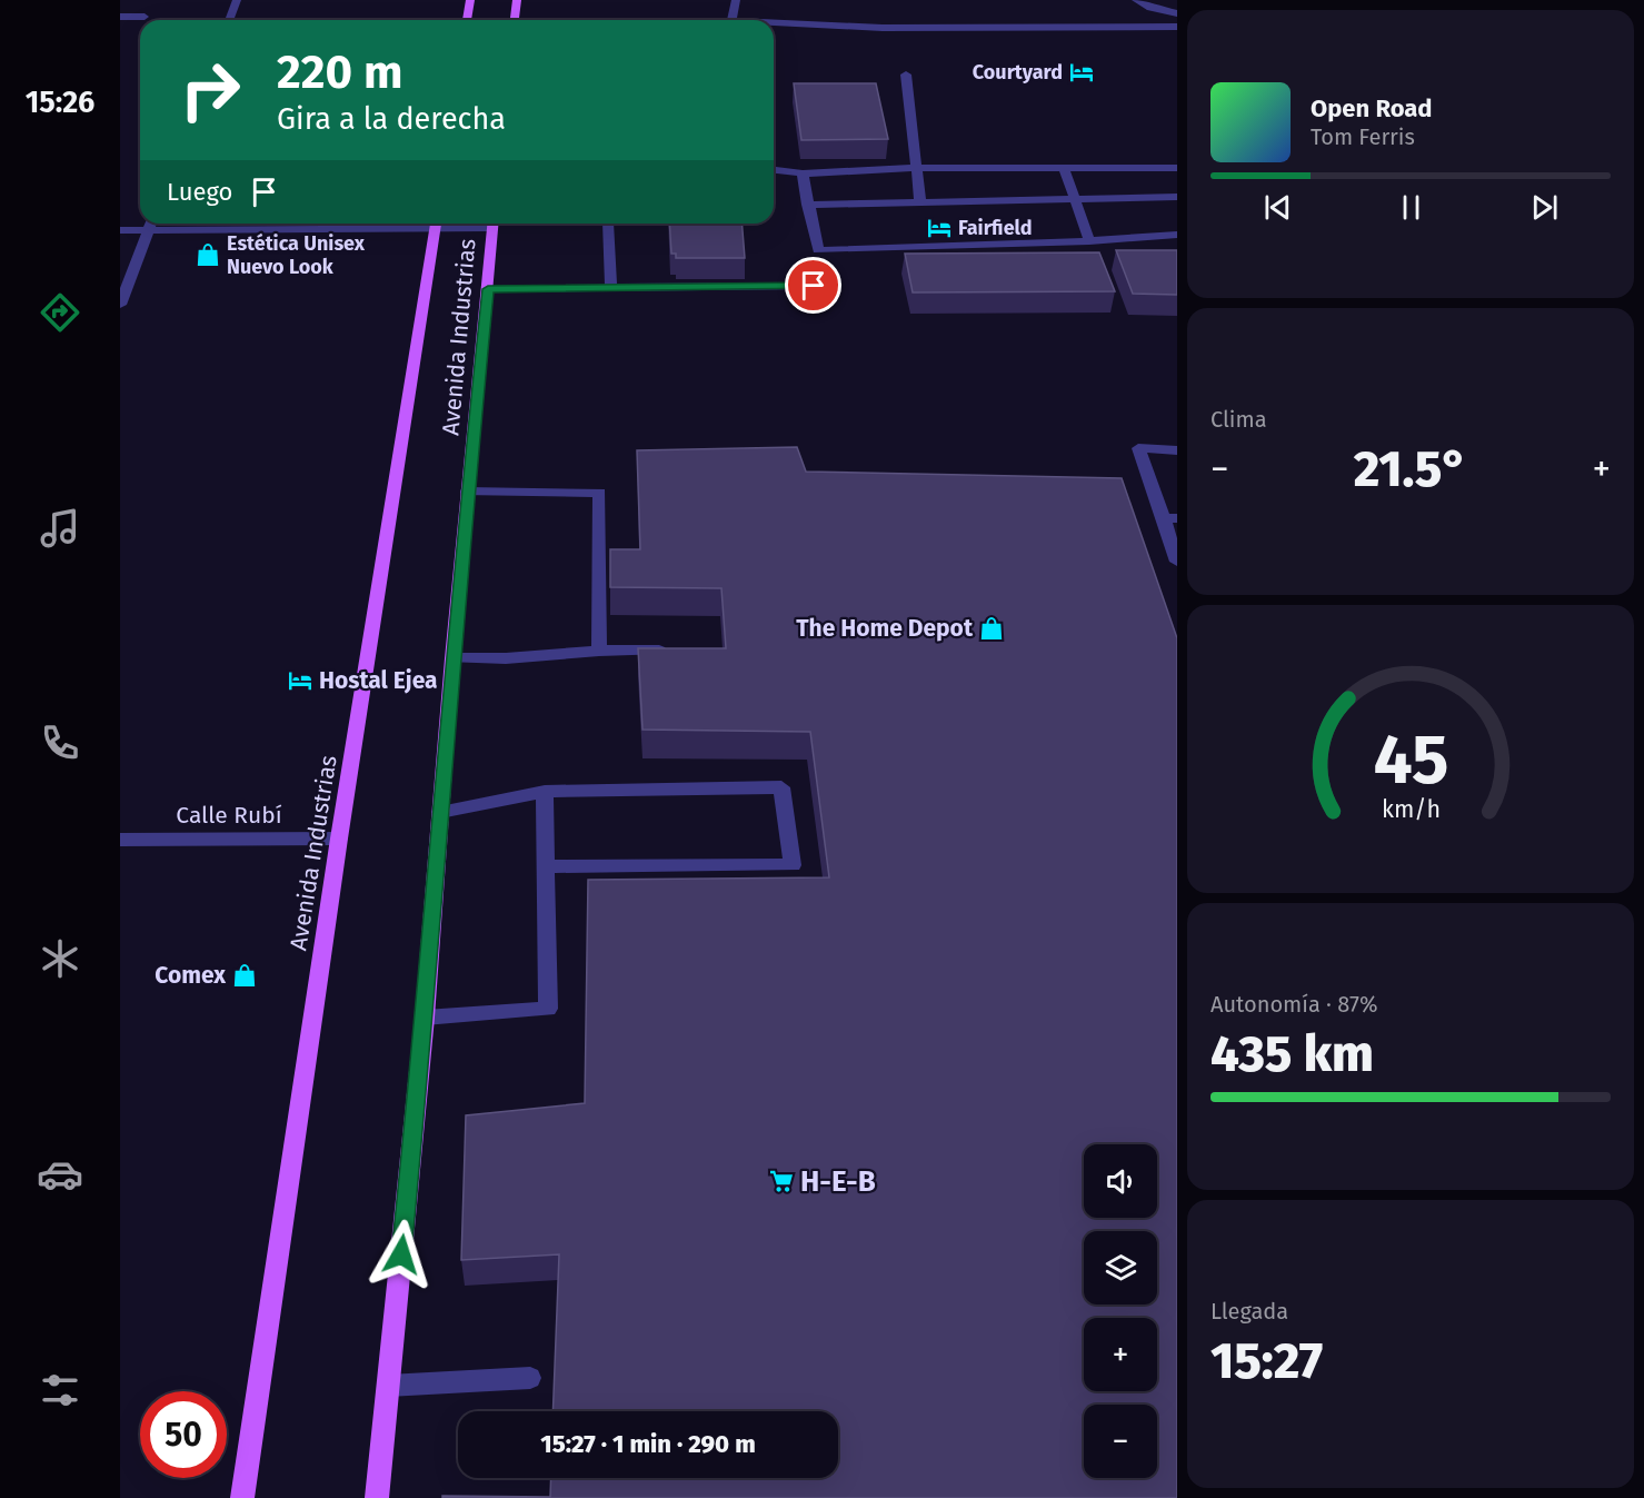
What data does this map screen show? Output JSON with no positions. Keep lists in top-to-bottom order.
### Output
{
  "streets": {
    "main road": ["Avenida Industrias"],
    "street": ["Calle Rubí"]
  },
  "crossings": [
    ["Avenida Industrias", "Calle Rubí"]
  ],
  "places": {
    "hotel": ["Courtyard", "Fairfield", "Hostal Ejea"],
    "shop": ["Estética Unisex Nuevo Look", "The Home Depot", "Comex"],
    "supermarket": ["H-E-B"]
  },
  "page": {
    "tabs": "15:26",
    "turn": ["220 m", "Gira a la derecha"],
    "song": ["Open Road", "Tom Ferris"],
    "then": "Luego",
    "tile": [
      "Clima",
      ["Autonomía · 87%", "435 km"],
      ["Llegada", "15:27"]
    ],
    "heat": ["−", "21.5°", "+"],
    "map_buttons": ["+", "−"],
    "limit": "50",
    "trip": "15:27 · 1 min · 290 m",
    "gauge": ["45", "km/h"]
  }
}
